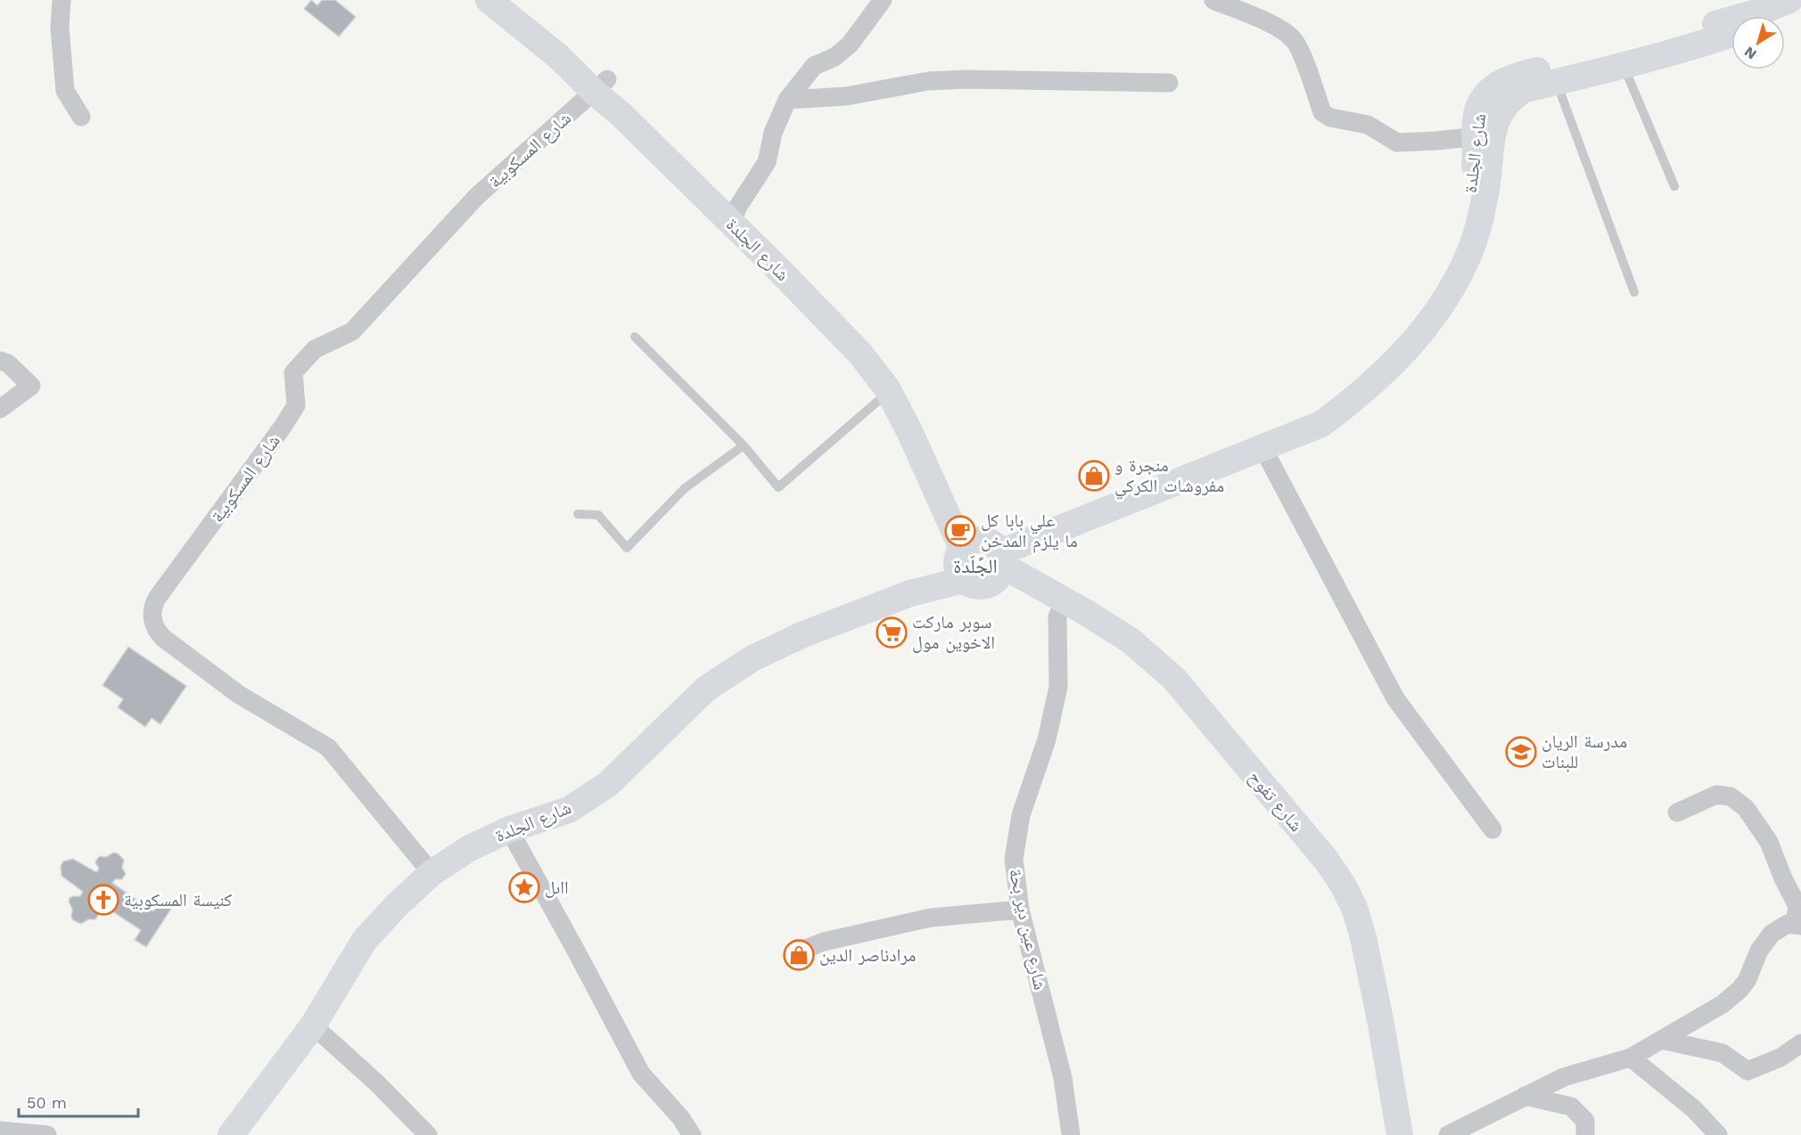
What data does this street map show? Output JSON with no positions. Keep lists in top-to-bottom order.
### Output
{
  "streets": {
    "street": [
      "شارع المسكوبية",
      "شارع الجلدة",
      "شارع تفوح",
      "شارع عين دير بحة"
    ]
  },
  "crossings": [
    ["شارع المسكوبية", "شارع الجلدة"],
    ["شارع تفوح", "شارع عين دير بحة"]
  ],
  "districts": ["الجًلَدة"],
  "places": {
    "shop": ["منجرة و مفروشات الكركي", "مرادناصر الدين"],
    "cafe": ["علي بابا كل ما يلزم المدخن"],
    "supermarket": ["سوبر ماركت الاخوين مول"],
    "school or university": ["مدرسة الريان للبنات"],
    "place": ["ااىل"],
    "church": ["كنيسة المسكوبية"]
  },
  "scale_bar": "50 m",
  "north": "bottom left"
}
